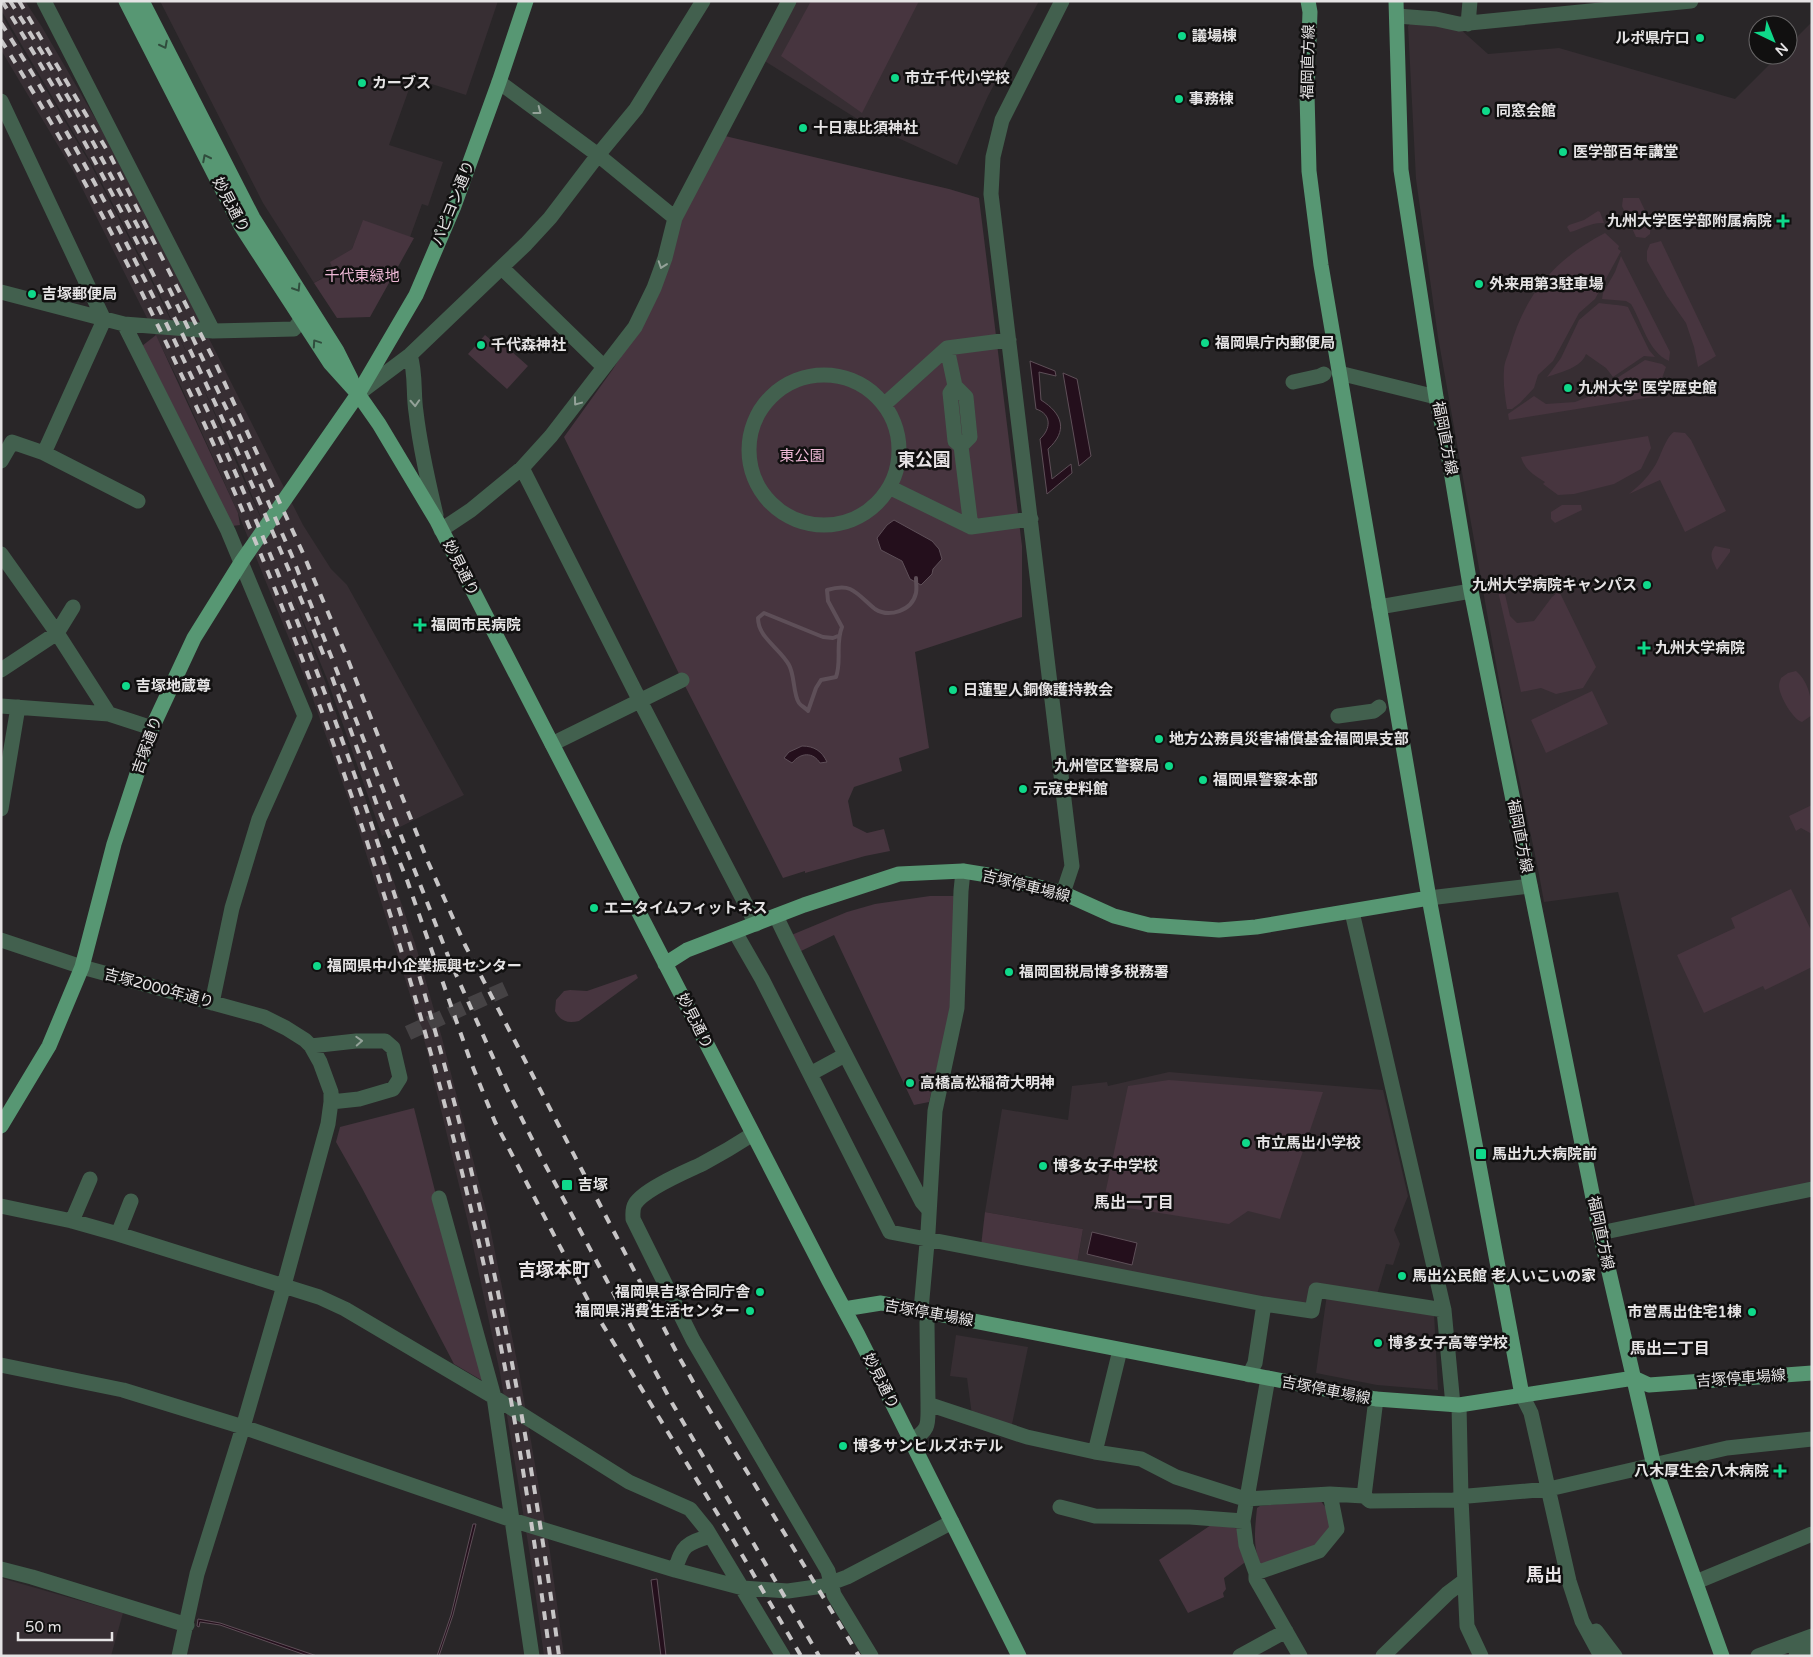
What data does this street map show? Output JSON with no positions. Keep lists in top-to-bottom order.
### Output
{
  "streets": {
    "main road": [
      "福岡直方線",
      "パピヨン通り",
      "妙見通り",
      "吉塚通り",
      "吉塚停車場線"
    ],
    "street": ["吉塚2000年通り"]
  },
  "crossings": [
    ["福岡直方線", "吉塚停車場線"],
    ["パピヨン通り", "妙見通り"],
    ["パピヨン通り", "吉塚通り"],
    ["妙見通り", "吉塚通り"],
    ["妙見通り", "吉塚停車場線"],
    ["吉塚通り", "吉塚2000年通り"]
  ],
  "districts": [
    "東公園",
    "馬出一丁目",
    "吉塚本町",
    "馬出二丁目",
    "馬出"
  ],
  "parks": ["千代東緑地", "東公園"],
  "places": {
    "other": [
      "議場棟",
      "ルポ県庁口",
      "市立千代小学校",
      "カーブス",
      "事務棟",
      "同窓会館",
      "十日恵比須神社",
      "医学部百年講堂",
      "外来用第3駐車場",
      "吉塚郵便局",
      "福岡県庁内郵便局",
      "千代森神社",
      "九州大学 医学歴史館",
      "九州大学病院キャンパス",
      "吉塚地蔵尊",
      "日蓮聖人銅像護持教会",
      "地方公務員災害補償基金福岡県支部",
      "九州管区警察局",
      "福岡県警察本部",
      "元寇史料館",
      "エニタイムフィットネス",
      "福岡県中小企業振興センター",
      "福岡国税局博多税務署",
      "高橋高松稲荷大明神",
      "市立馬出小学校",
      "博多女子中学校",
      "馬出公民館 老人いこいの家",
      "福岡県吉塚合同庁舎",
      "福岡県消費生活センター",
      "市営馬出住宅1棟",
      "博多女子高等学校",
      "博多サンヒルズホテル"
    ],
    "health": [
      "九州大学医学部附属病院",
      "福岡市民病院",
      "九州大学病院",
      "八木厚生会八木病院"
    ],
    "transit": ["馬出九大病院前", "吉塚"]
  },
  "scale_bar": "50 m",
  "north": "bottom right"
}
